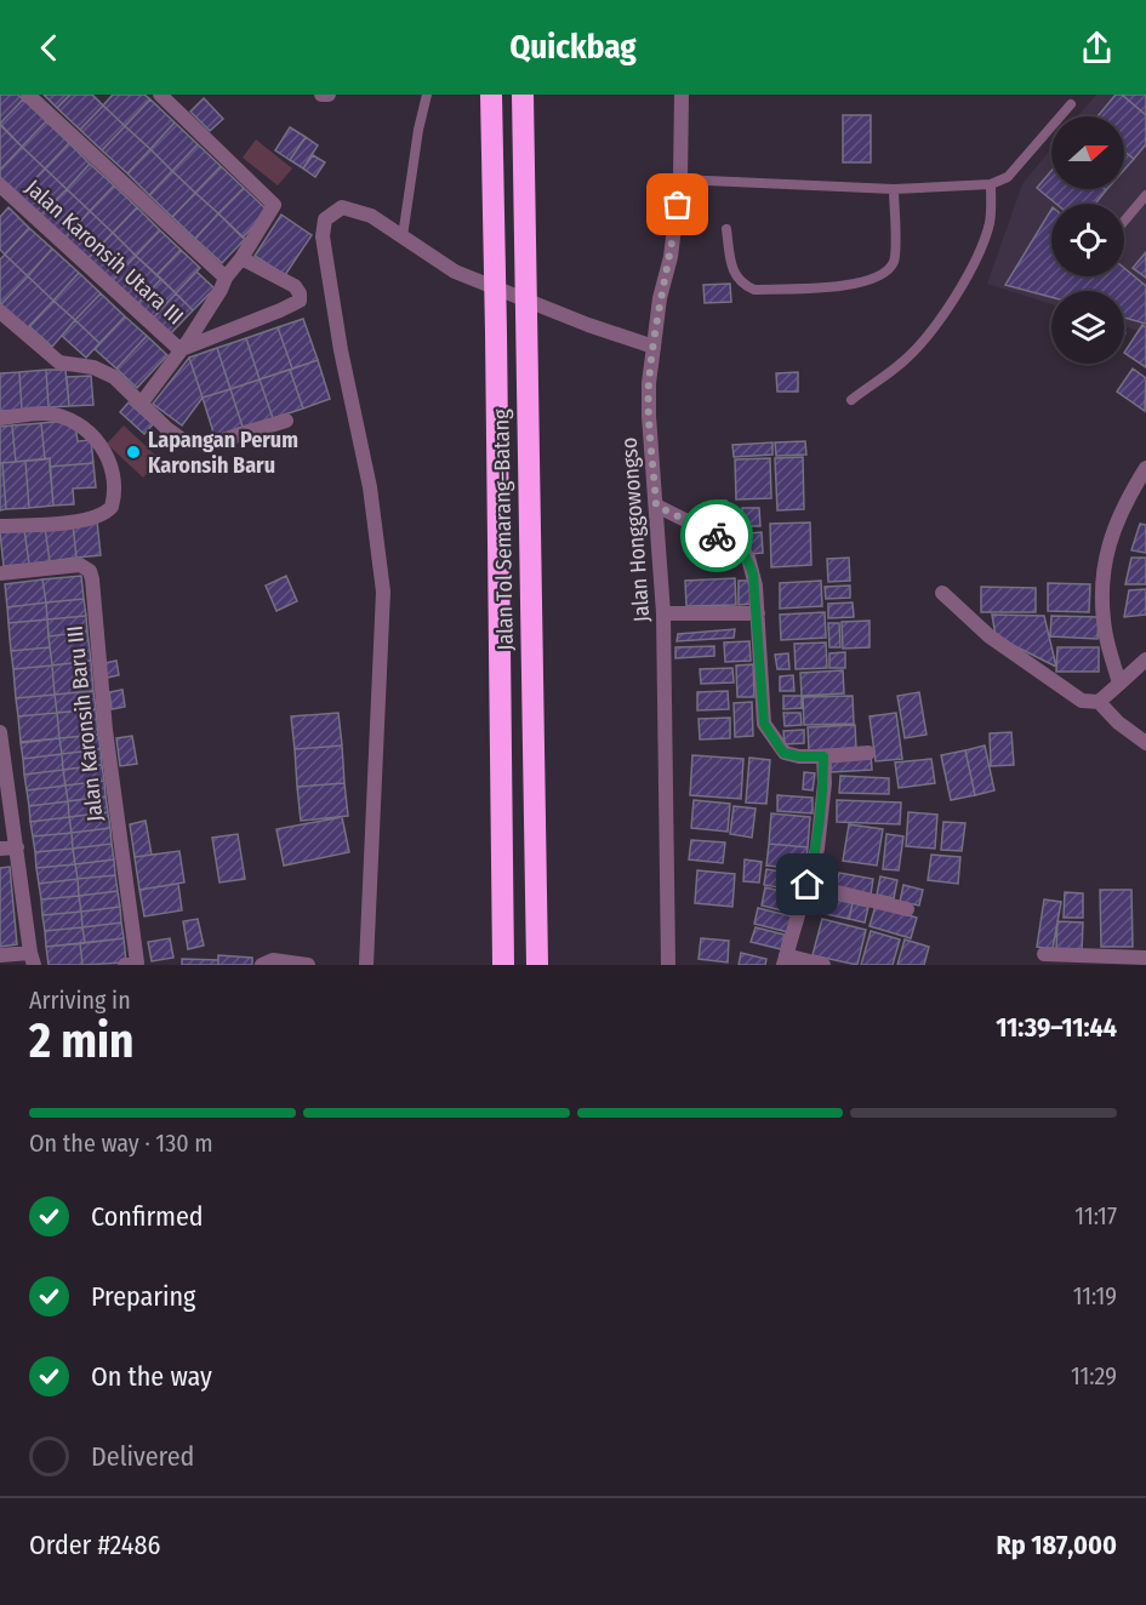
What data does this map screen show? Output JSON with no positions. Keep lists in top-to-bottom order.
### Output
{
  "streets": {
    "highway": ["Jalan Tol Semarang–Batang"],
    "street": ["Jalan Karonsih Utara III", "Jalan Honggowongso", "Jalan Karonsih Baru III"]
  },
  "places": ["Lapangan Perum Karonsih Baru"],
  "north": "right",
  "page": {
    "header": "Quickbag",
    "heading": ["2 min", "Arriving in", "11:39–11:44"],
    "panel": ["Order #2486", "Rp 187,000"],
    "bar": "On the way · 130 m",
    "list": [
      ["Confirmed", "11:17"],
      ["Preparing", "11:19"],
      ["On the way", "11:29"],
      "Delivered"
    ]
  }
}
